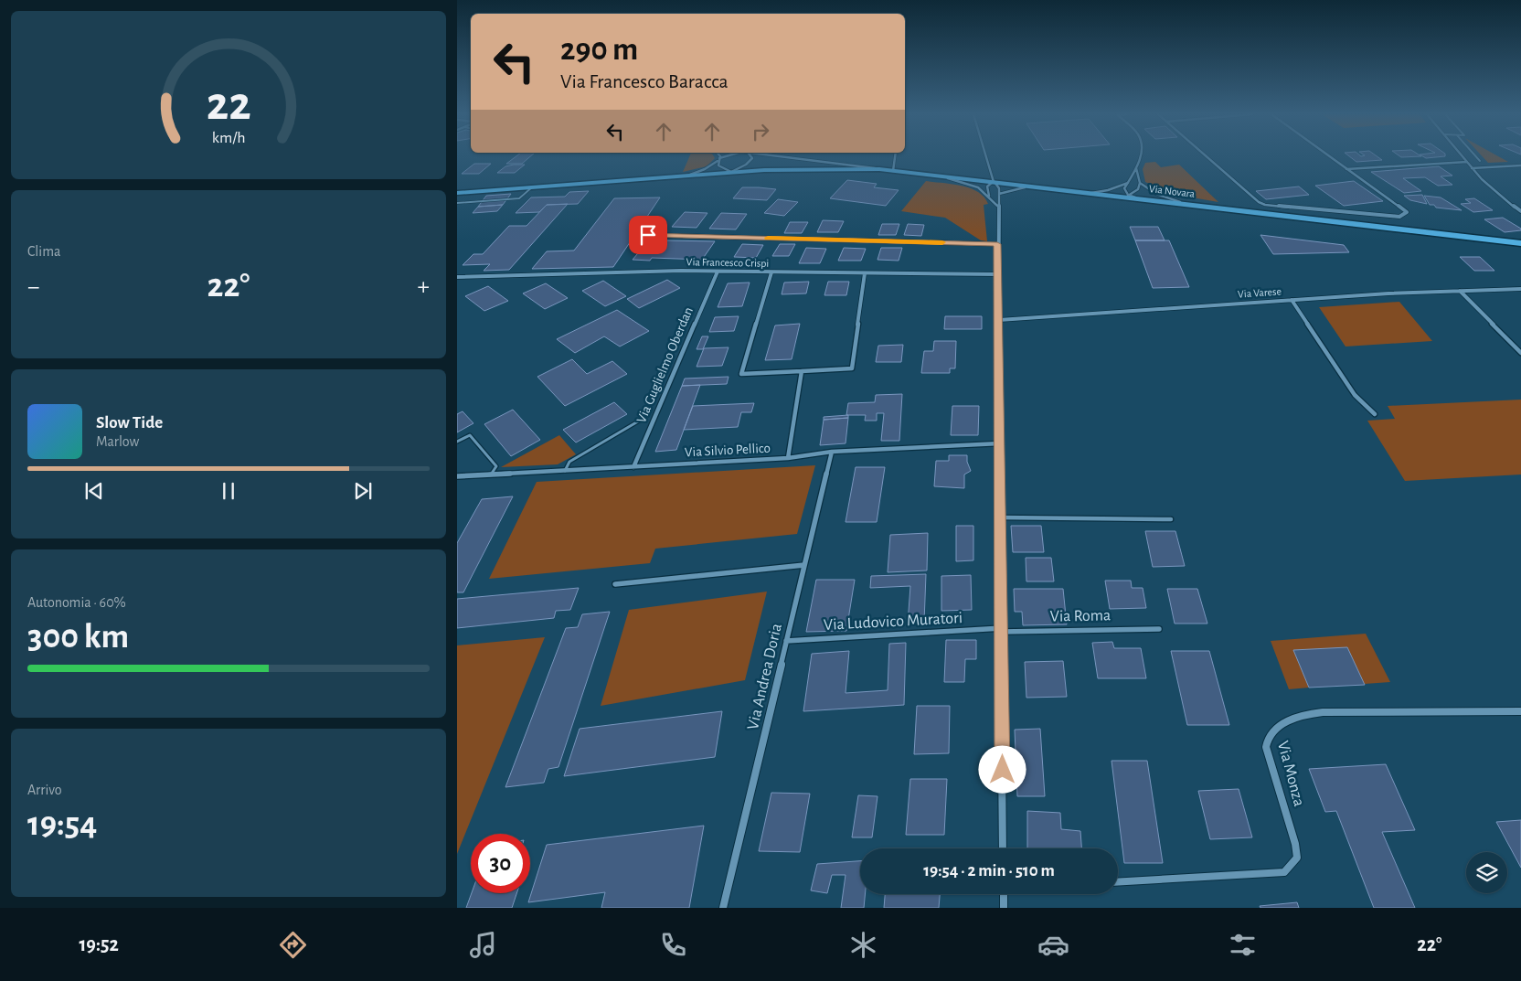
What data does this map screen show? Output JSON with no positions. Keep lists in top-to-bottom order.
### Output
{
  "streets": {
    "main road": ["Via Novara"],
    "street": [
      "Via Francesco Crispi",
      "Via Varese",
      "Via Guglielmo Oberdan",
      "Via Silvio Pellico",
      "Via Roma",
      "Via Ludovico Muratori",
      "Via Andrea Doria",
      "Via Monza"
    ]
  },
  "crossings": [
    ["Via Francesco Crispi", "Via Guglielmo Oberdan"],
    ["Via Guglielmo Oberdan", "Via Silvio Pellico"],
    ["Via Silvio Pellico", "Via Andrea Doria"],
    ["Via Roma", "Via Ludovico Muratori"],
    ["Via Ludovico Muratori", "Via Andrea Doria"]
  ],
  "page": {
    "turn": ["290 m", "Via Francesco Baracca"],
    "tile": [
      "Clima",
      ["Autonomia · 60%", "300 km"],
      ["Arrivo", "19:54"]
    ],
    "heat": ["−", "22°", "+"],
    "song": ["Slow Tide", "Marlow"],
    "limit": "30",
    "trip": "19:54 · 2 min · 510 m",
    "tabs": ["19:52", "22°"],
    "gauge": ["22", "km/h"]
  }
}
